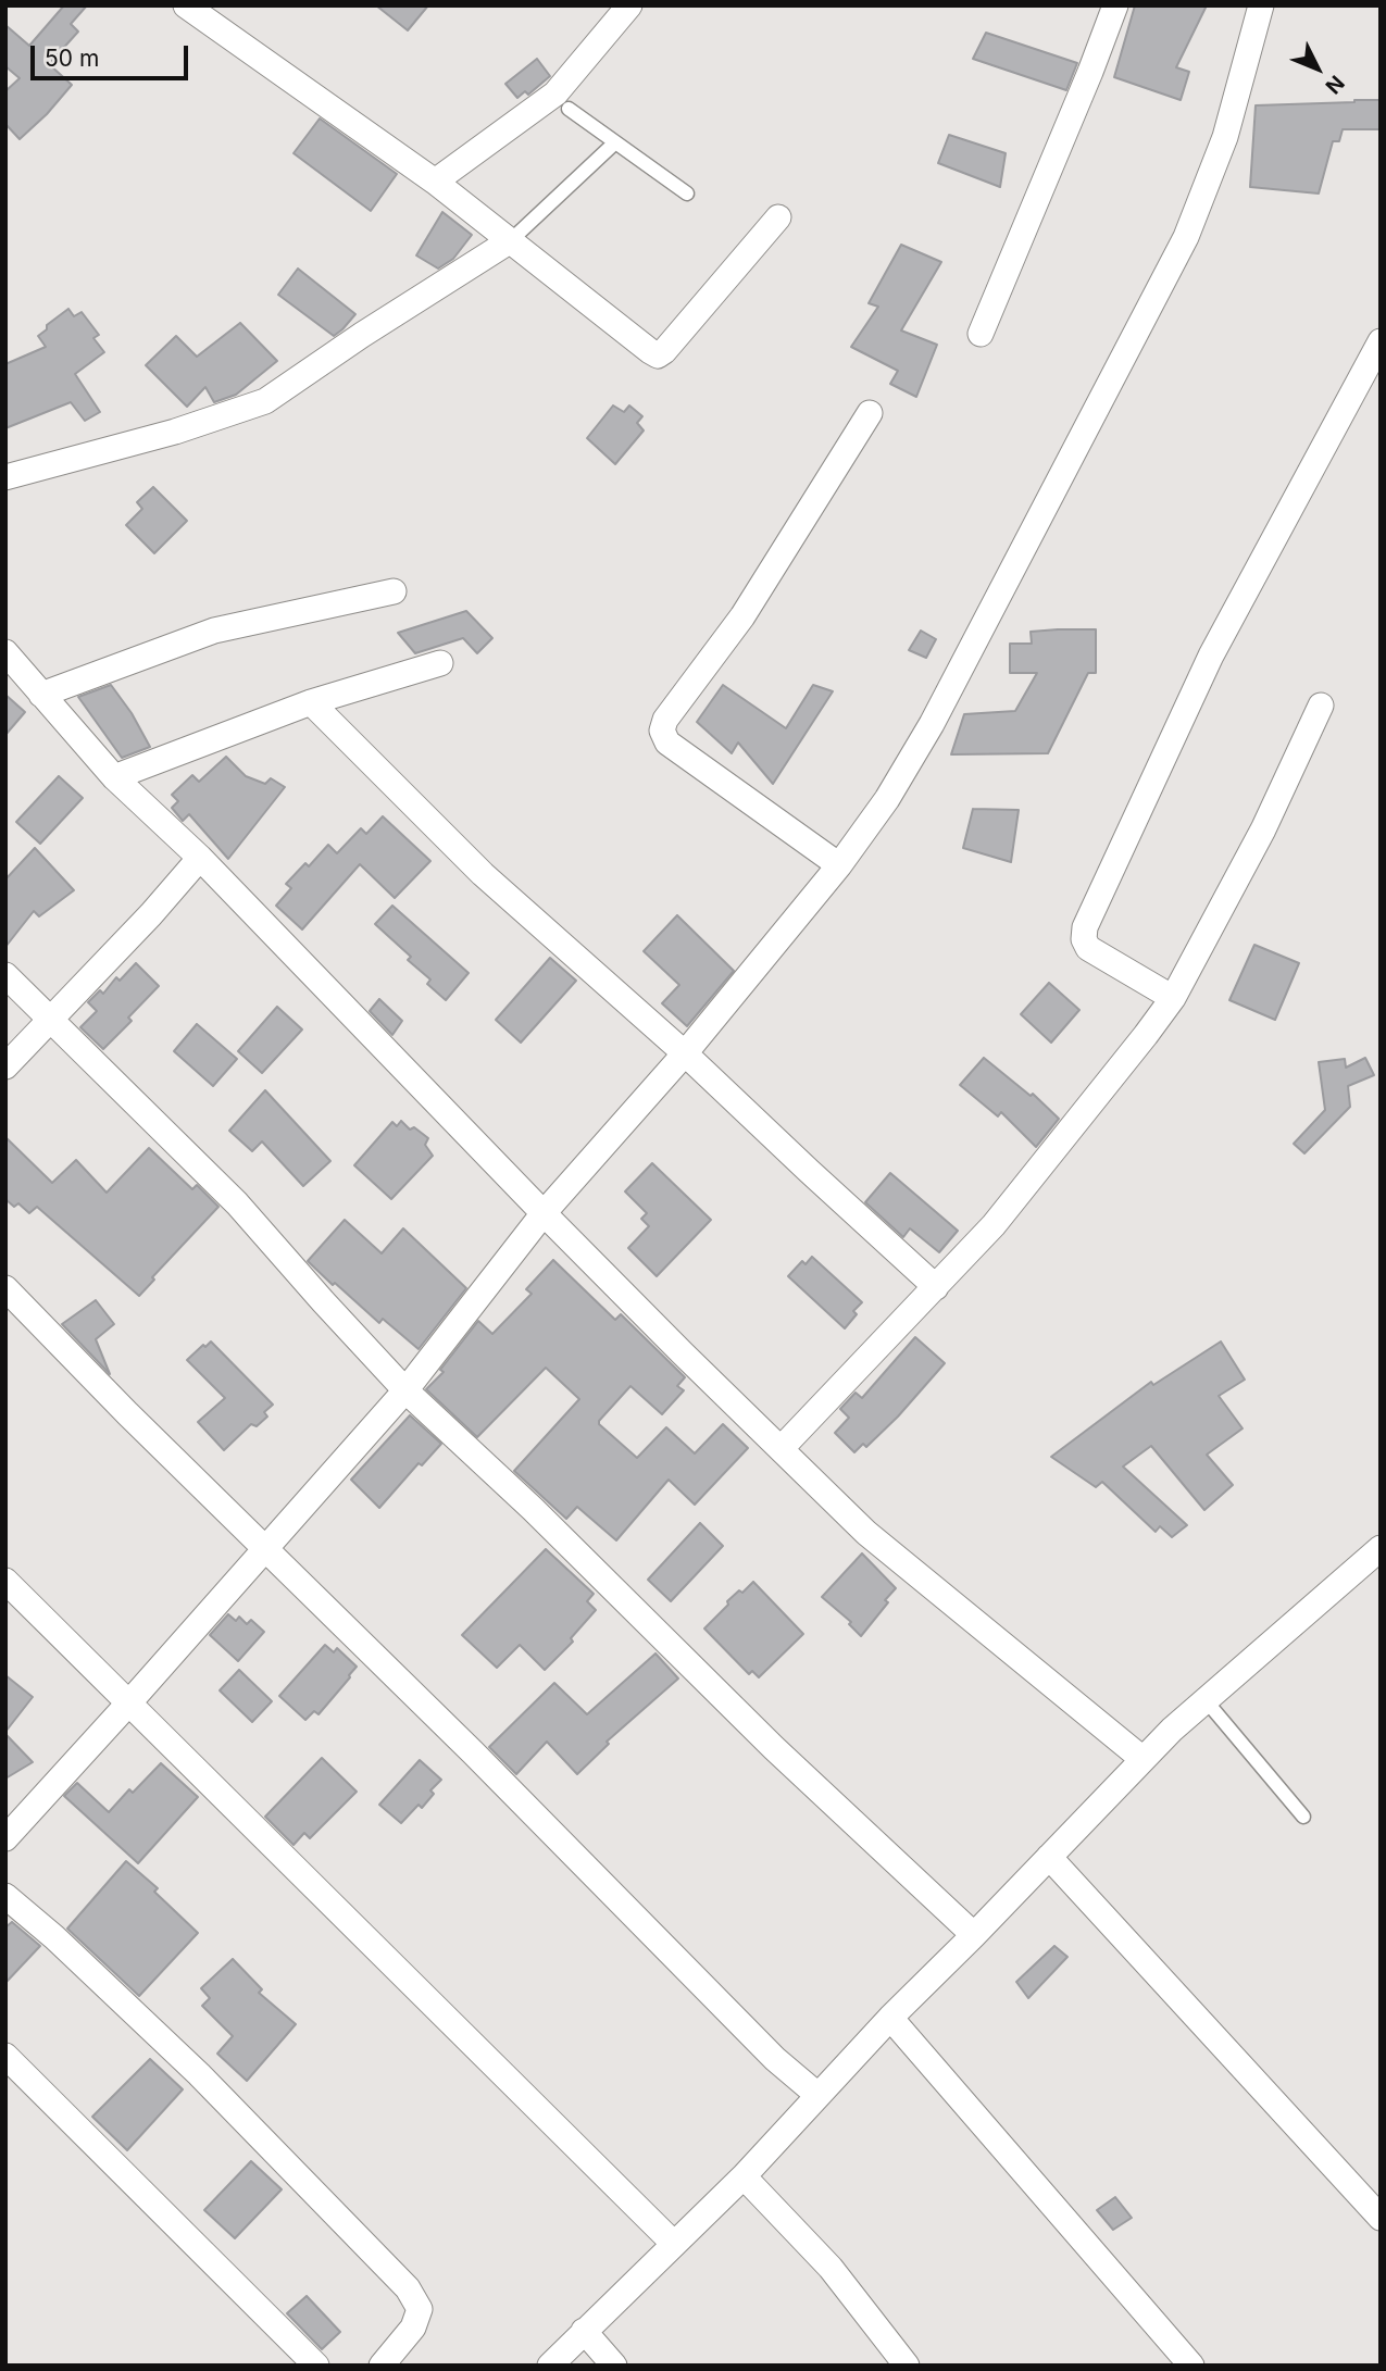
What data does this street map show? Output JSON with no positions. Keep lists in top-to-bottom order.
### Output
{
  "scale_bar": "50 m",
  "north": "bottom right"
}
